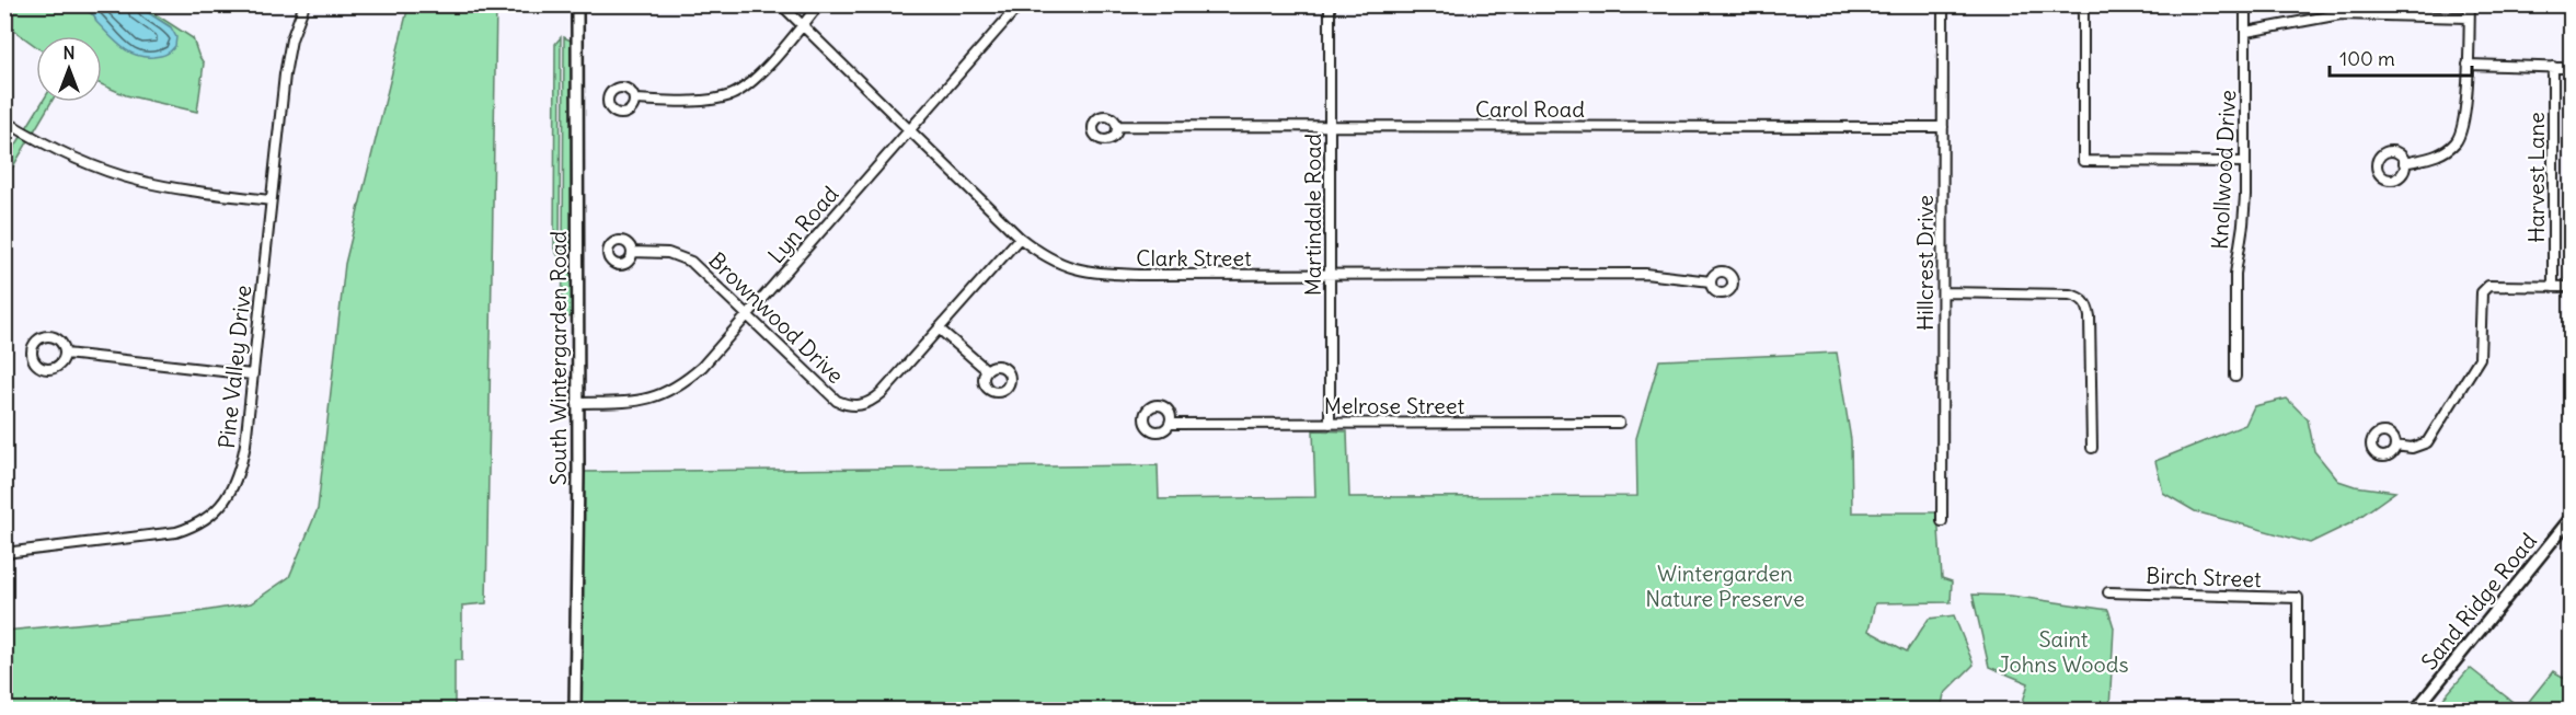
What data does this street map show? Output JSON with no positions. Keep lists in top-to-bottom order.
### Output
{
  "streets": {
    "street": [
      "Carol Road",
      "Knollwood Drive",
      "Harvest Lane",
      "Martindale Road",
      "Lyn Road",
      "Clark Street",
      "Hillcrest Drive",
      "Brownwood Drive",
      "South Wintergarden Road",
      "Pine Valley Drive",
      "Melrose Street",
      "Birch Street",
      "Sand Ridge Road"
    ]
  },
  "crossings": [
    ["Carol Road", "Martindale Road"],
    ["Carol Road", "Hillcrest Drive"],
    ["Martindale Road", "Clark Street"],
    ["Martindale Road", "Melrose Street"],
    ["Lyn Road", "Clark Street"],
    ["Lyn Road", "Brownwood Drive"],
    ["Lyn Road", "South Wintergarden Road"],
    ["Clark Street", "Brownwood Drive"]
  ],
  "parks": ["Wintergarden Nature Preserve", "Saint Johns Woods"],
  "scale_bar": "100 m",
  "north": "top"
}
